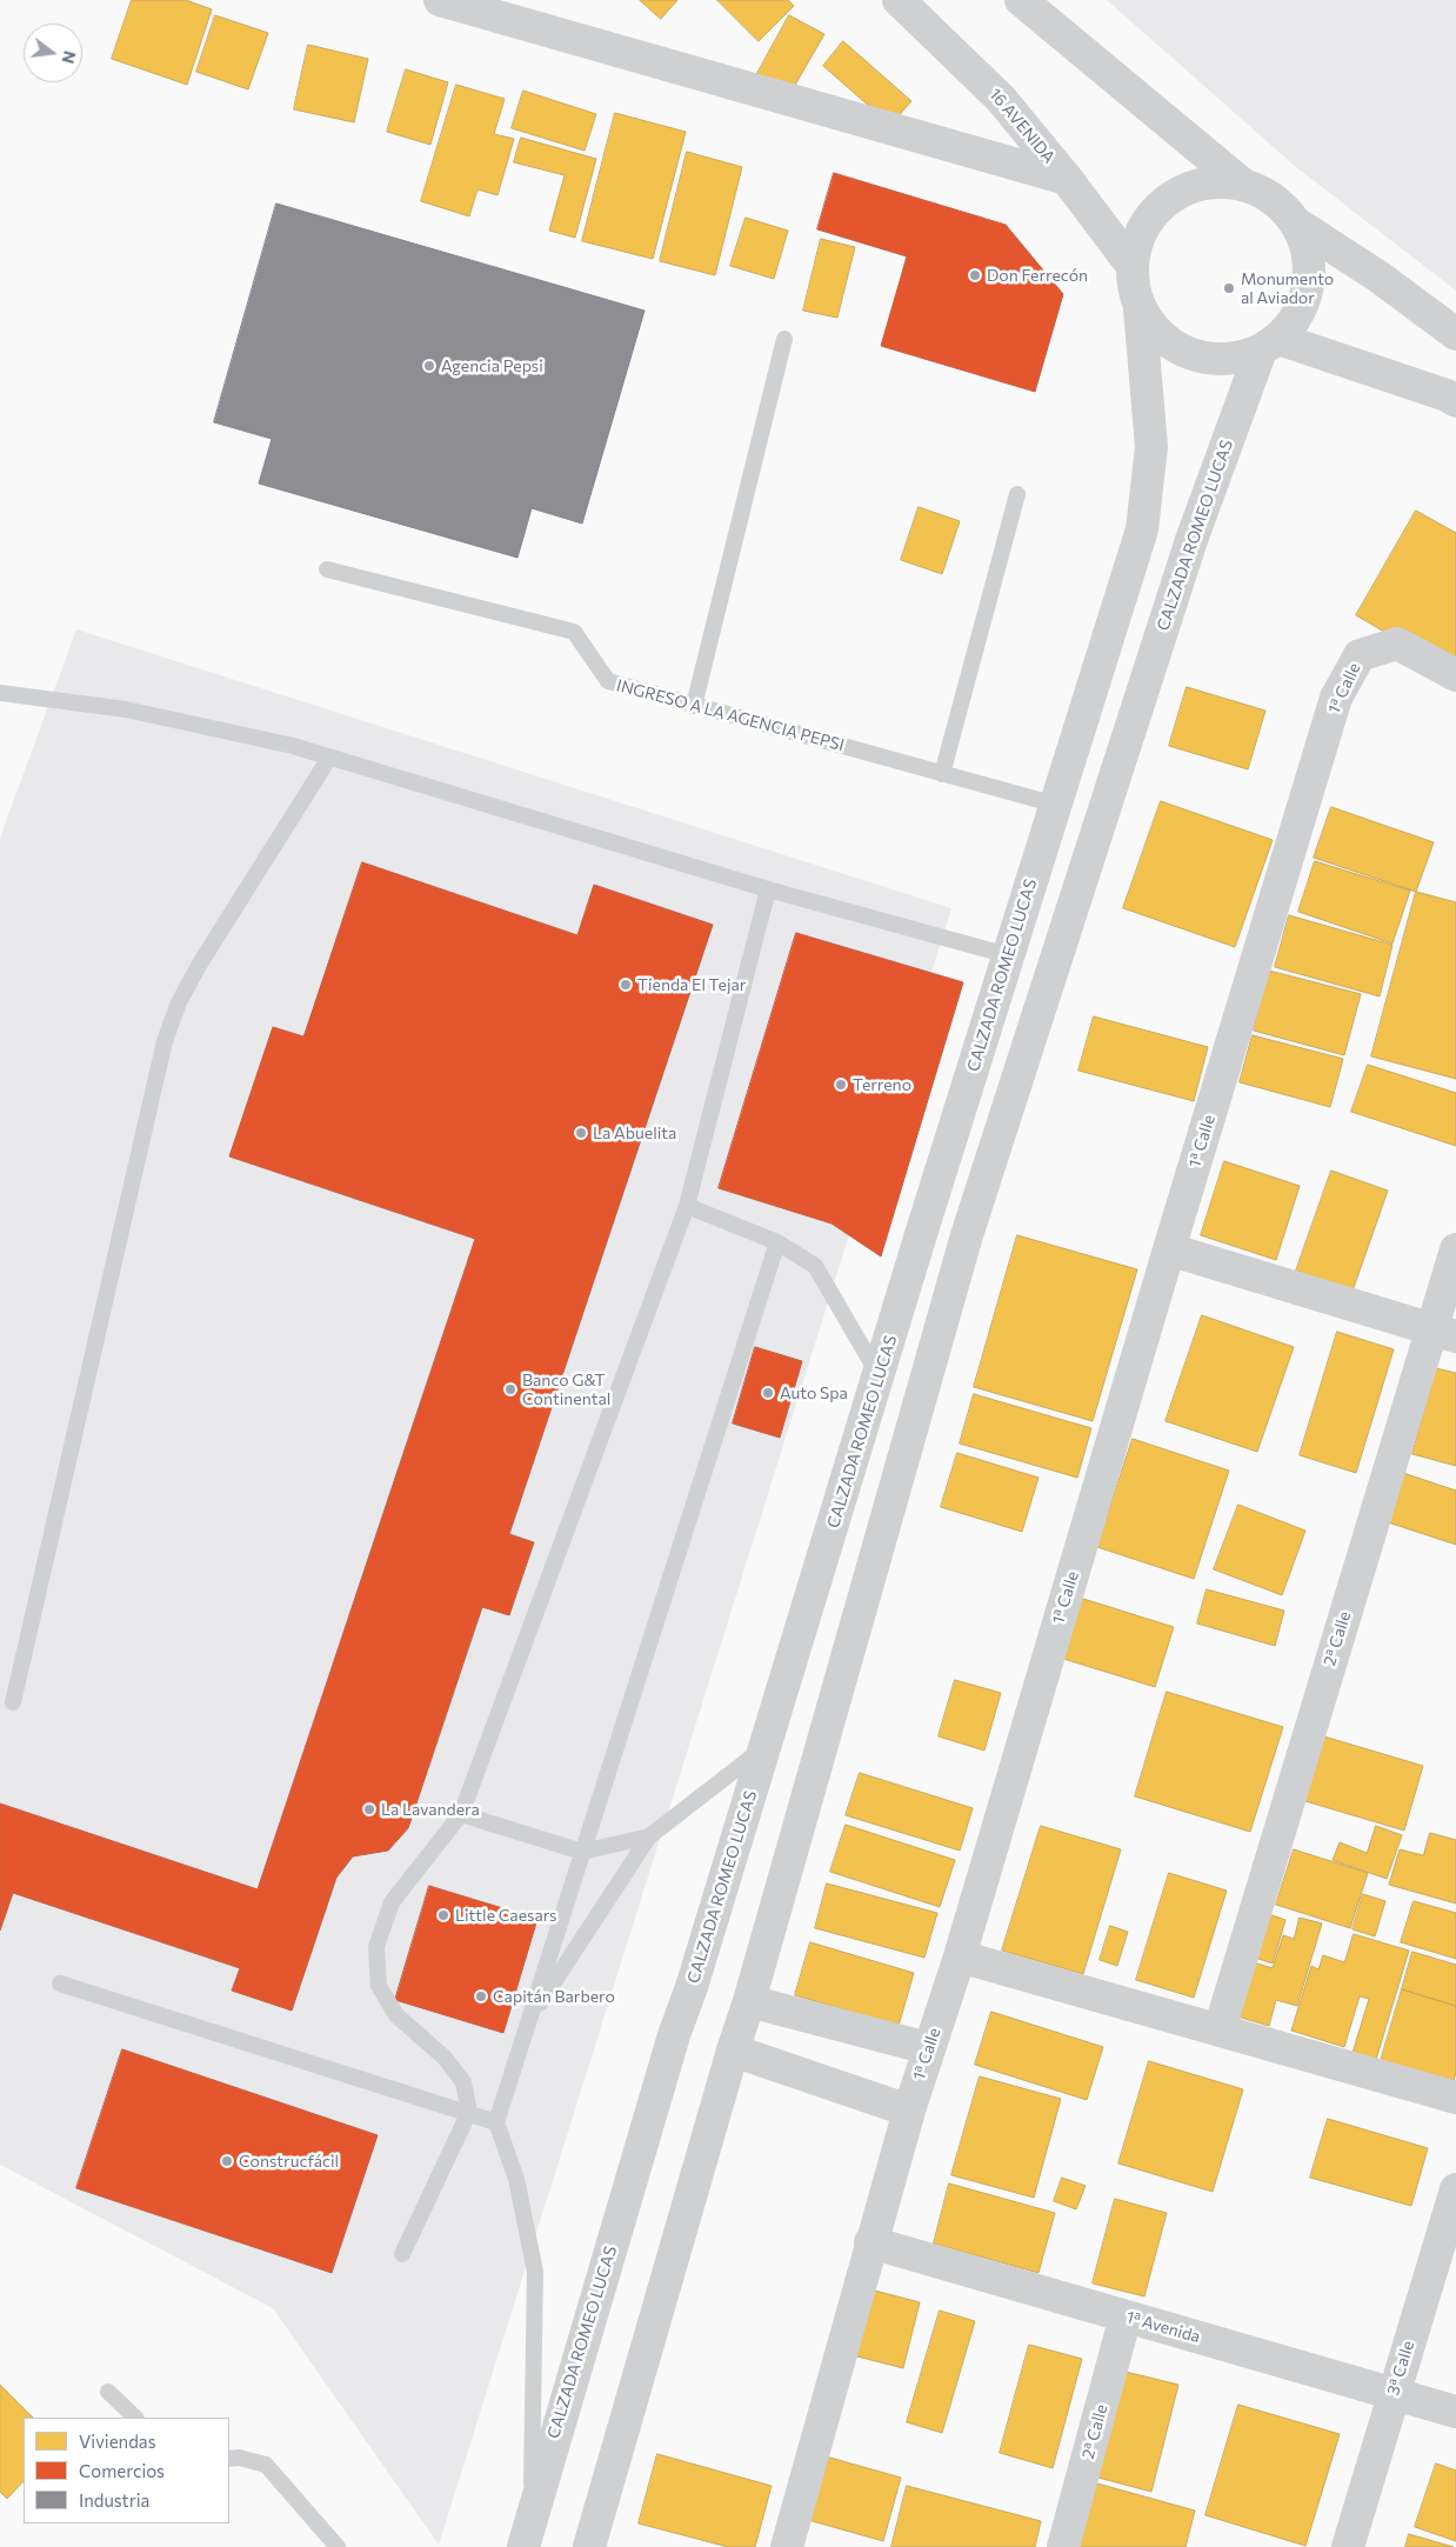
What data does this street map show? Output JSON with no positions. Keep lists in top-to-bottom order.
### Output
{
  "streets": {
    "street": [
      "16 AVENIDA",
      "CALZADA ROMEO LUCAS",
      "1ª Calle",
      "2ª Calle",
      "1ª Avenida",
      "3ª Calle"
    ],
    "lane": ["INGRESO A LA AGENCIA PEPSI"]
  },
  "crossings": [
    ["16 AVENIDA", "CALZADA ROMEO LUCAS"],
    ["CALZADA ROMEO LUCAS", "INGRESO A LA AGENCIA PEPSI"],
    ["1ª Calle", "1ª Avenida"],
    ["2ª Calle", "1ª Avenida"],
    ["1ª Avenida", "3ª Calle"]
  ],
  "places": [
    "Don Ferrecón",
    "Monumento al Aviador",
    "Agencia Pepsi",
    "Tienda El Tejar",
    "Terreno",
    "La Abuelita",
    "Banco G&T Continental",
    "Auto Spa",
    "La Lavandera",
    "Little Caesars",
    "Capitán Barbero",
    "Construcfácil"
  ],
  "legend": ["Viviendas", "Comercios", "Industria"],
  "north": "right"
}
